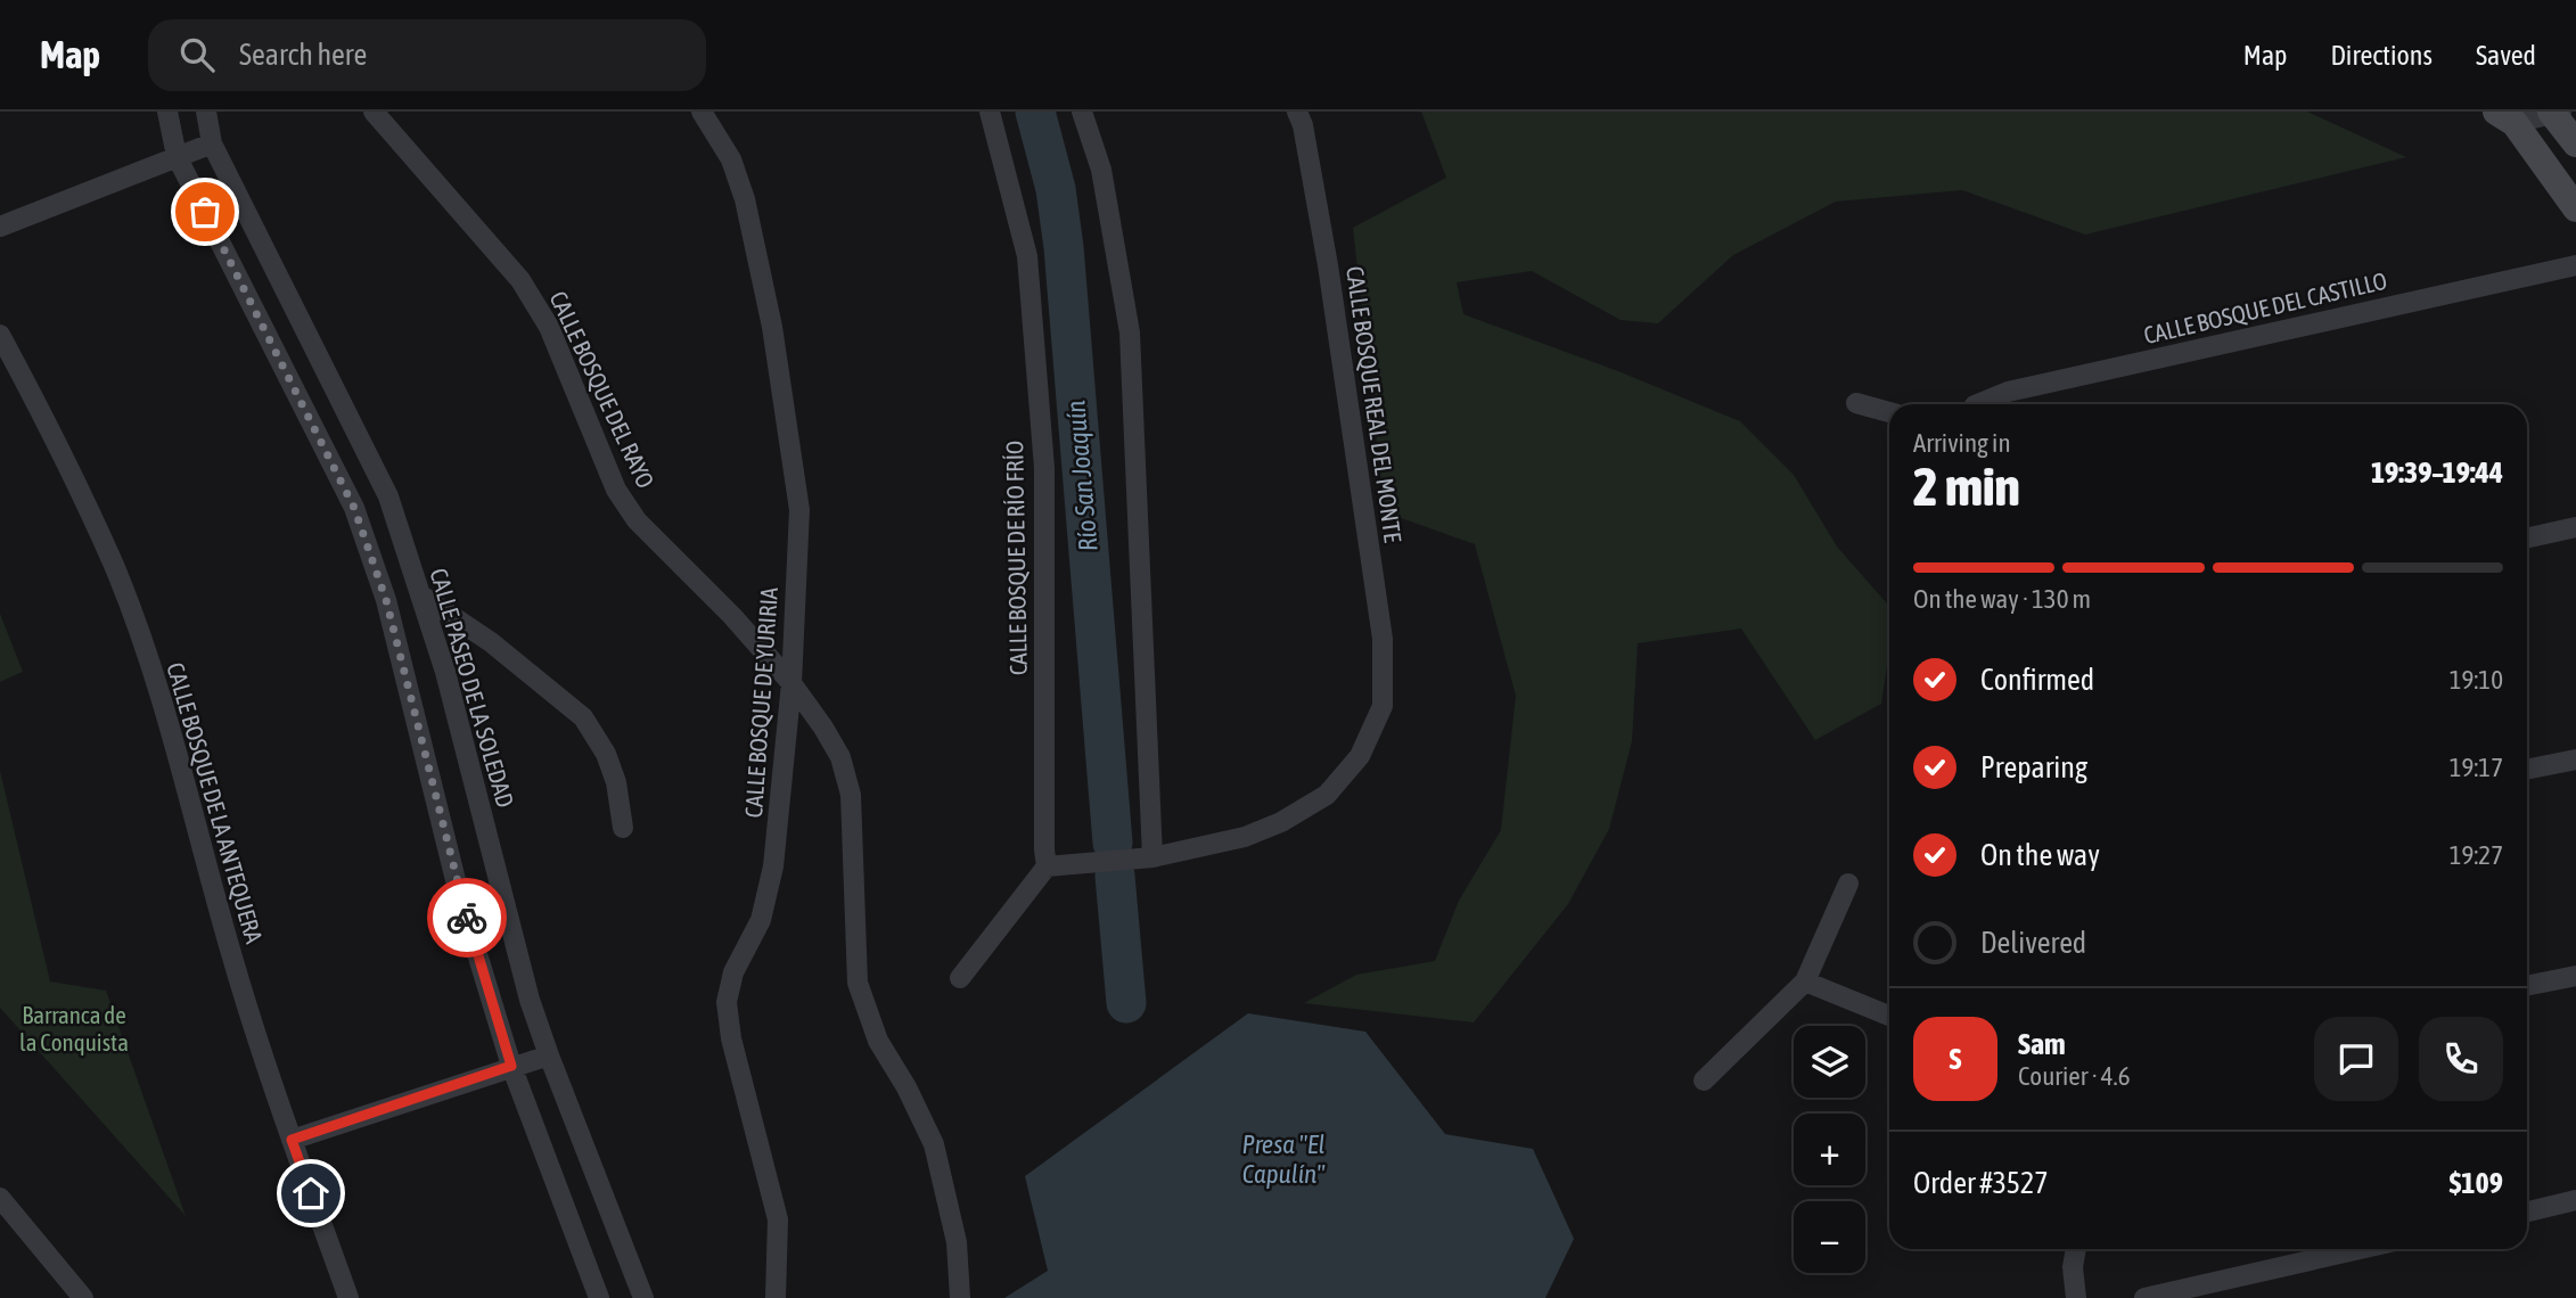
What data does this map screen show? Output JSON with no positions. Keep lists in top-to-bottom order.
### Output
{
  "streets": {
    "street": [
      "CALLE BOSQUE DEL CASTILLO",
      "CALLE BOSQUE DEL RAYO",
      "CALLE BOSQUE REAL DEL MONTE",
      "CALLE BOSQUE DE RÍO FRÍO",
      "CALLE PASEO DE LA SOLEDAD",
      "CALLE BOSQUE DE YURIRIA",
      "CALLE BOSQUE DE LA ANTEQUERA"
    ]
  },
  "crossings": [
    ["CALLE BOSQUE DEL RAYO", "CALLE BOSQUE DE YURIRIA"]
  ],
  "water": ["Río San Joaquín", "Presa \"El Capulín\""],
  "parks": ["Barranca de la Conquista"],
  "page": {
    "header": "Map",
    "search": "Search here",
    "nav": ["Map", "Directions", "Saved"],
    "heading": ["2 min", "Arriving in", "19:39–19:44"],
    "panel": [
      "Sam",
      "Courier · 4.6",
      "Order #3527",
      "$109"
    ],
    "bar": "On the way · 130 m",
    "list": [
      ["Confirmed", "19:10"],
      ["Preparing", "19:17"],
      ["On the way", "19:27"],
      "Delivered"
    ],
    "round": "S",
    "map_buttons": ["+", "−"]
  }
}
